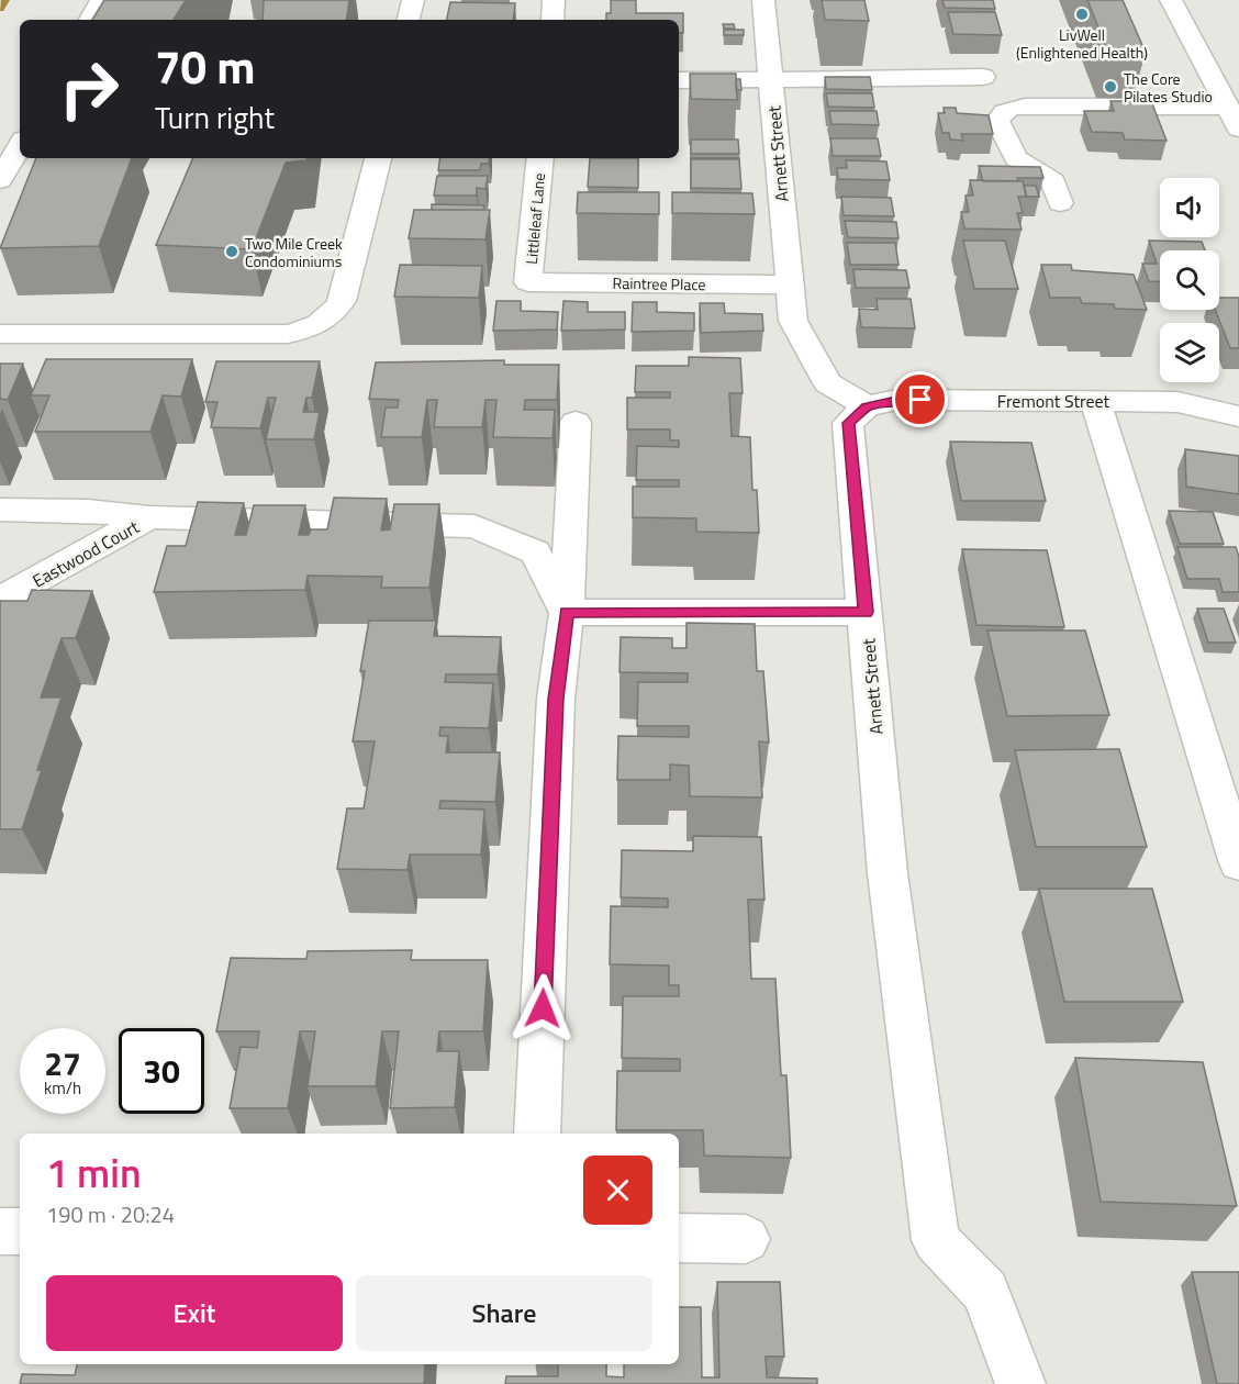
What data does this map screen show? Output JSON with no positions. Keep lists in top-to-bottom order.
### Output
{
  "streets": {
    "street": [
      "Arnett Street",
      "Littleleaf Lane",
      "Raintree Place",
      "Fremont Street",
      "Eastwood Court"
    ]
  },
  "crossings": [
    ["Arnett Street", "Raintree Place"],
    ["Arnett Street", "Fremont Street"],
    ["Littleleaf Lane", "Raintree Place"]
  ],
  "places": ["LivWell (Enlightened Health)", "The Core Pilates Studio", "Two Mile Creek Condominiums"],
  "page": {
    "turn": ["70 m", "Turn right"],
    "speed": "27 km/h",
    "limit": "30",
    "heading": ["1 min", "190 m · 20:24"],
    "buttons": ["Exit", "Share"]
  }
}
